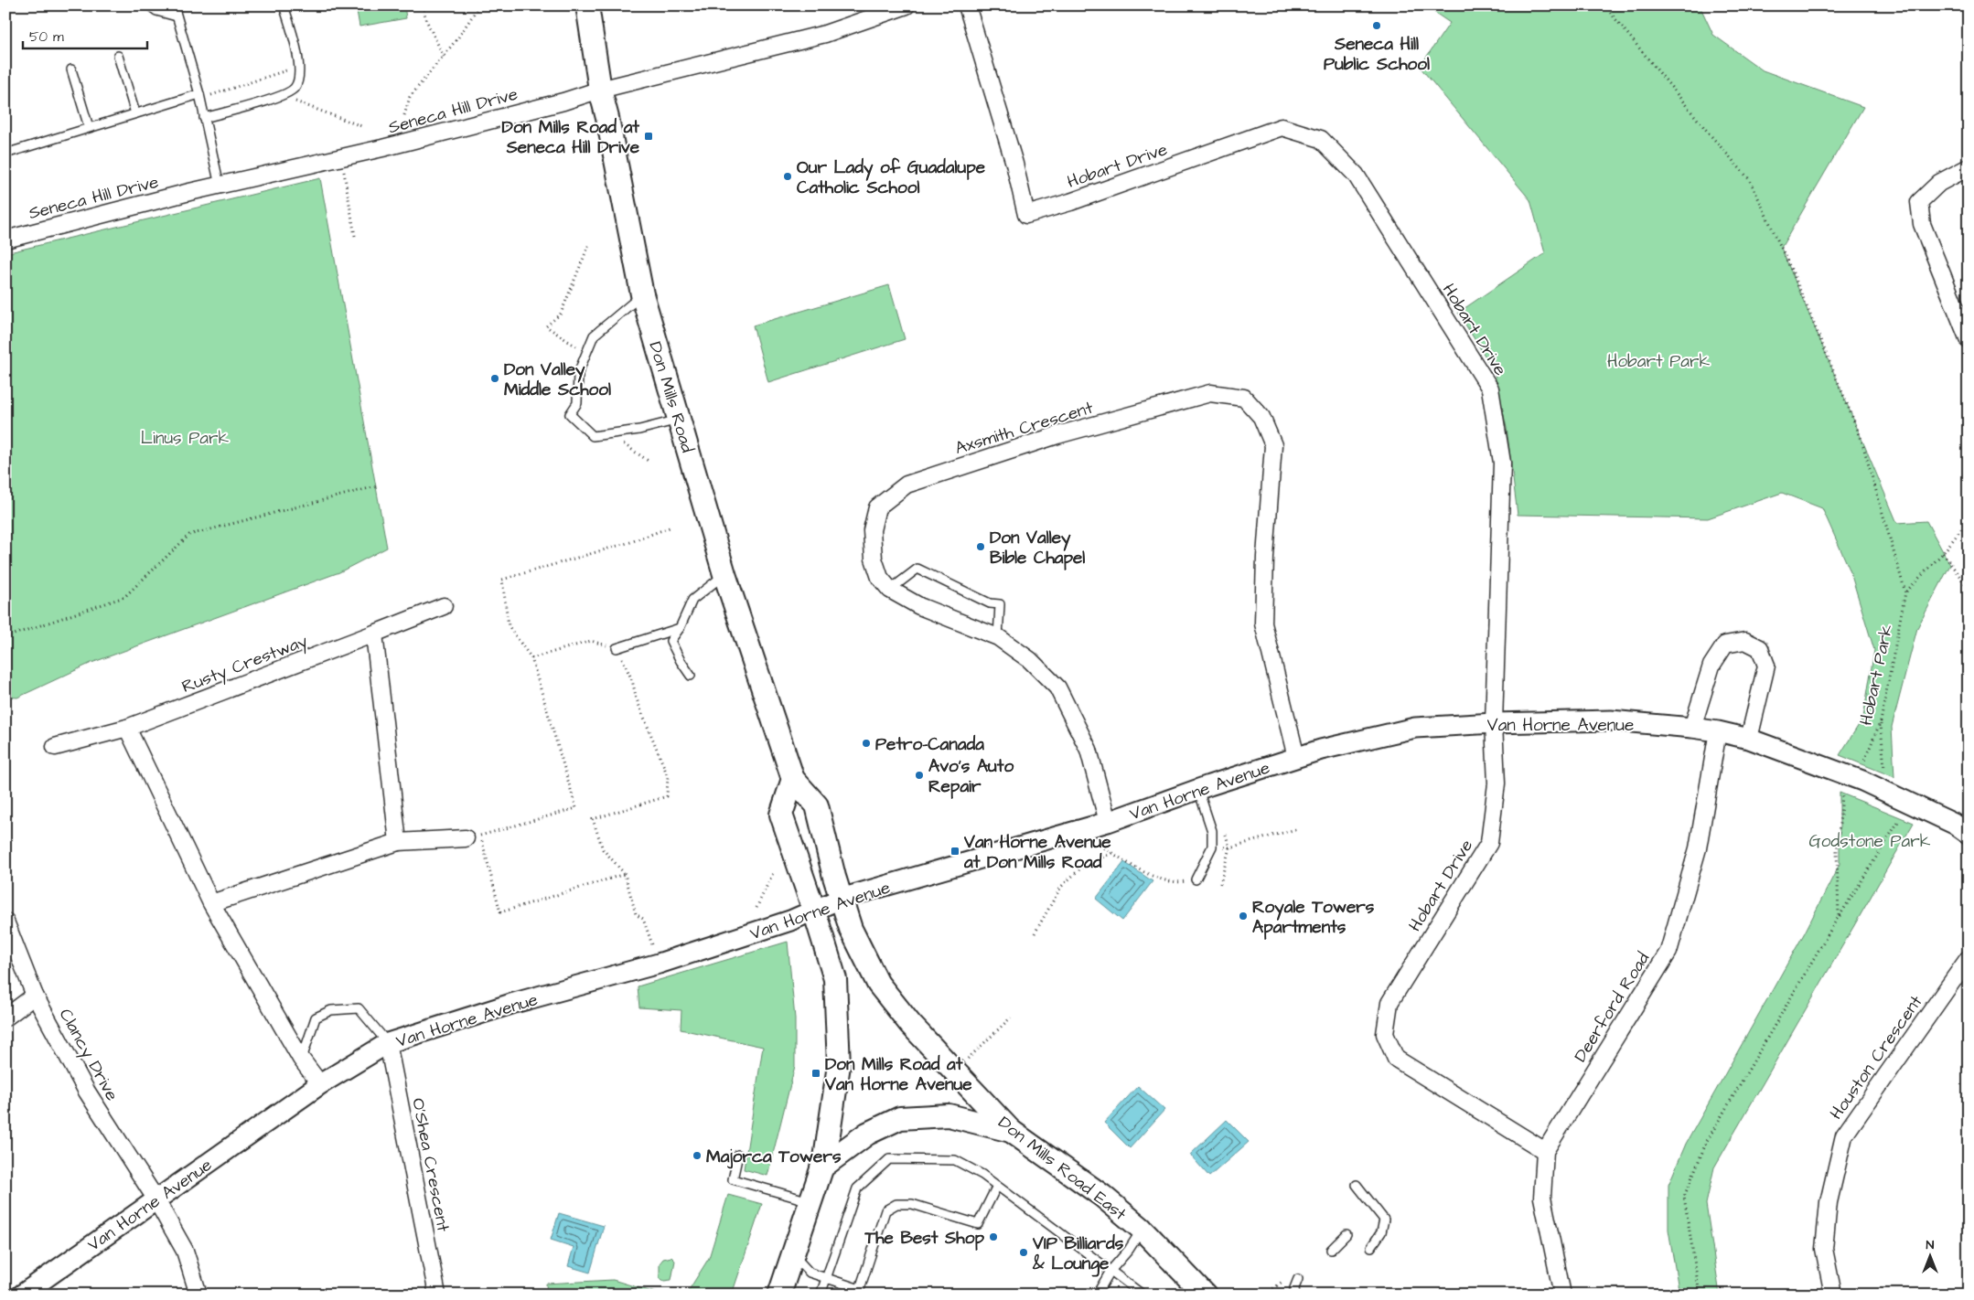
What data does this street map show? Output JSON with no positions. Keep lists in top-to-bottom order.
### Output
{
  "streets": {
    "main road": ["Don Mills Road", "Don Mills Road East"],
    "street": [
      "Seneca Hill Drive",
      "Hobart Drive",
      "Axsmith Crescent",
      "Rusty Crestway",
      "Van Horne Avenue",
      "Deerford Road",
      "Clancy Drive",
      "Houston Crescent",
      "O'Shea Crescent"
    ],
    "path": ["Hobart Park"]
  },
  "crossings": [
    ["Seneca Hill Drive", "Don Mills Road"],
    ["Hobart Drive", "Van Horne Avenue"],
    ["Hobart Drive", "Deerford Road"],
    ["Don Mills Road", "Van Horne Avenue"],
    ["Don Mills Road", "Don Mills Road East"],
    ["Axsmith Crescent", "Van Horne Avenue"],
    ["Van Horne Avenue", "Deerford Road"],
    ["Van Horne Avenue", "Clancy Drive"],
    ["Van Horne Avenue", "O'Shea Crescent"],
    ["Van Horne Avenue", "Don Mills Road East"]
  ],
  "parks": ["Hobart Park", "Linus Park", "Godstone Park"],
  "places": {
    "other": [
      "Seneca Hill Public School",
      "Our Lady of Guadalupe Catholic School",
      "Don Valley Middle School",
      "Don Valley Bible Chapel",
      "Petro-Canada",
      "Avo's Auto Repair",
      "Royale Towers Apartments",
      "Majorca Towers",
      "The Best Shop",
      "VIP Billiards & Lounge"
    ],
    "transit": ["Don Mills Road at Seneca Hill Drive", "Van Horne Avenue at Don Mills Road", "Don Mills Road at Van Horne Avenue"]
  },
  "scale_bar": "50 m",
  "north": "top"
}
